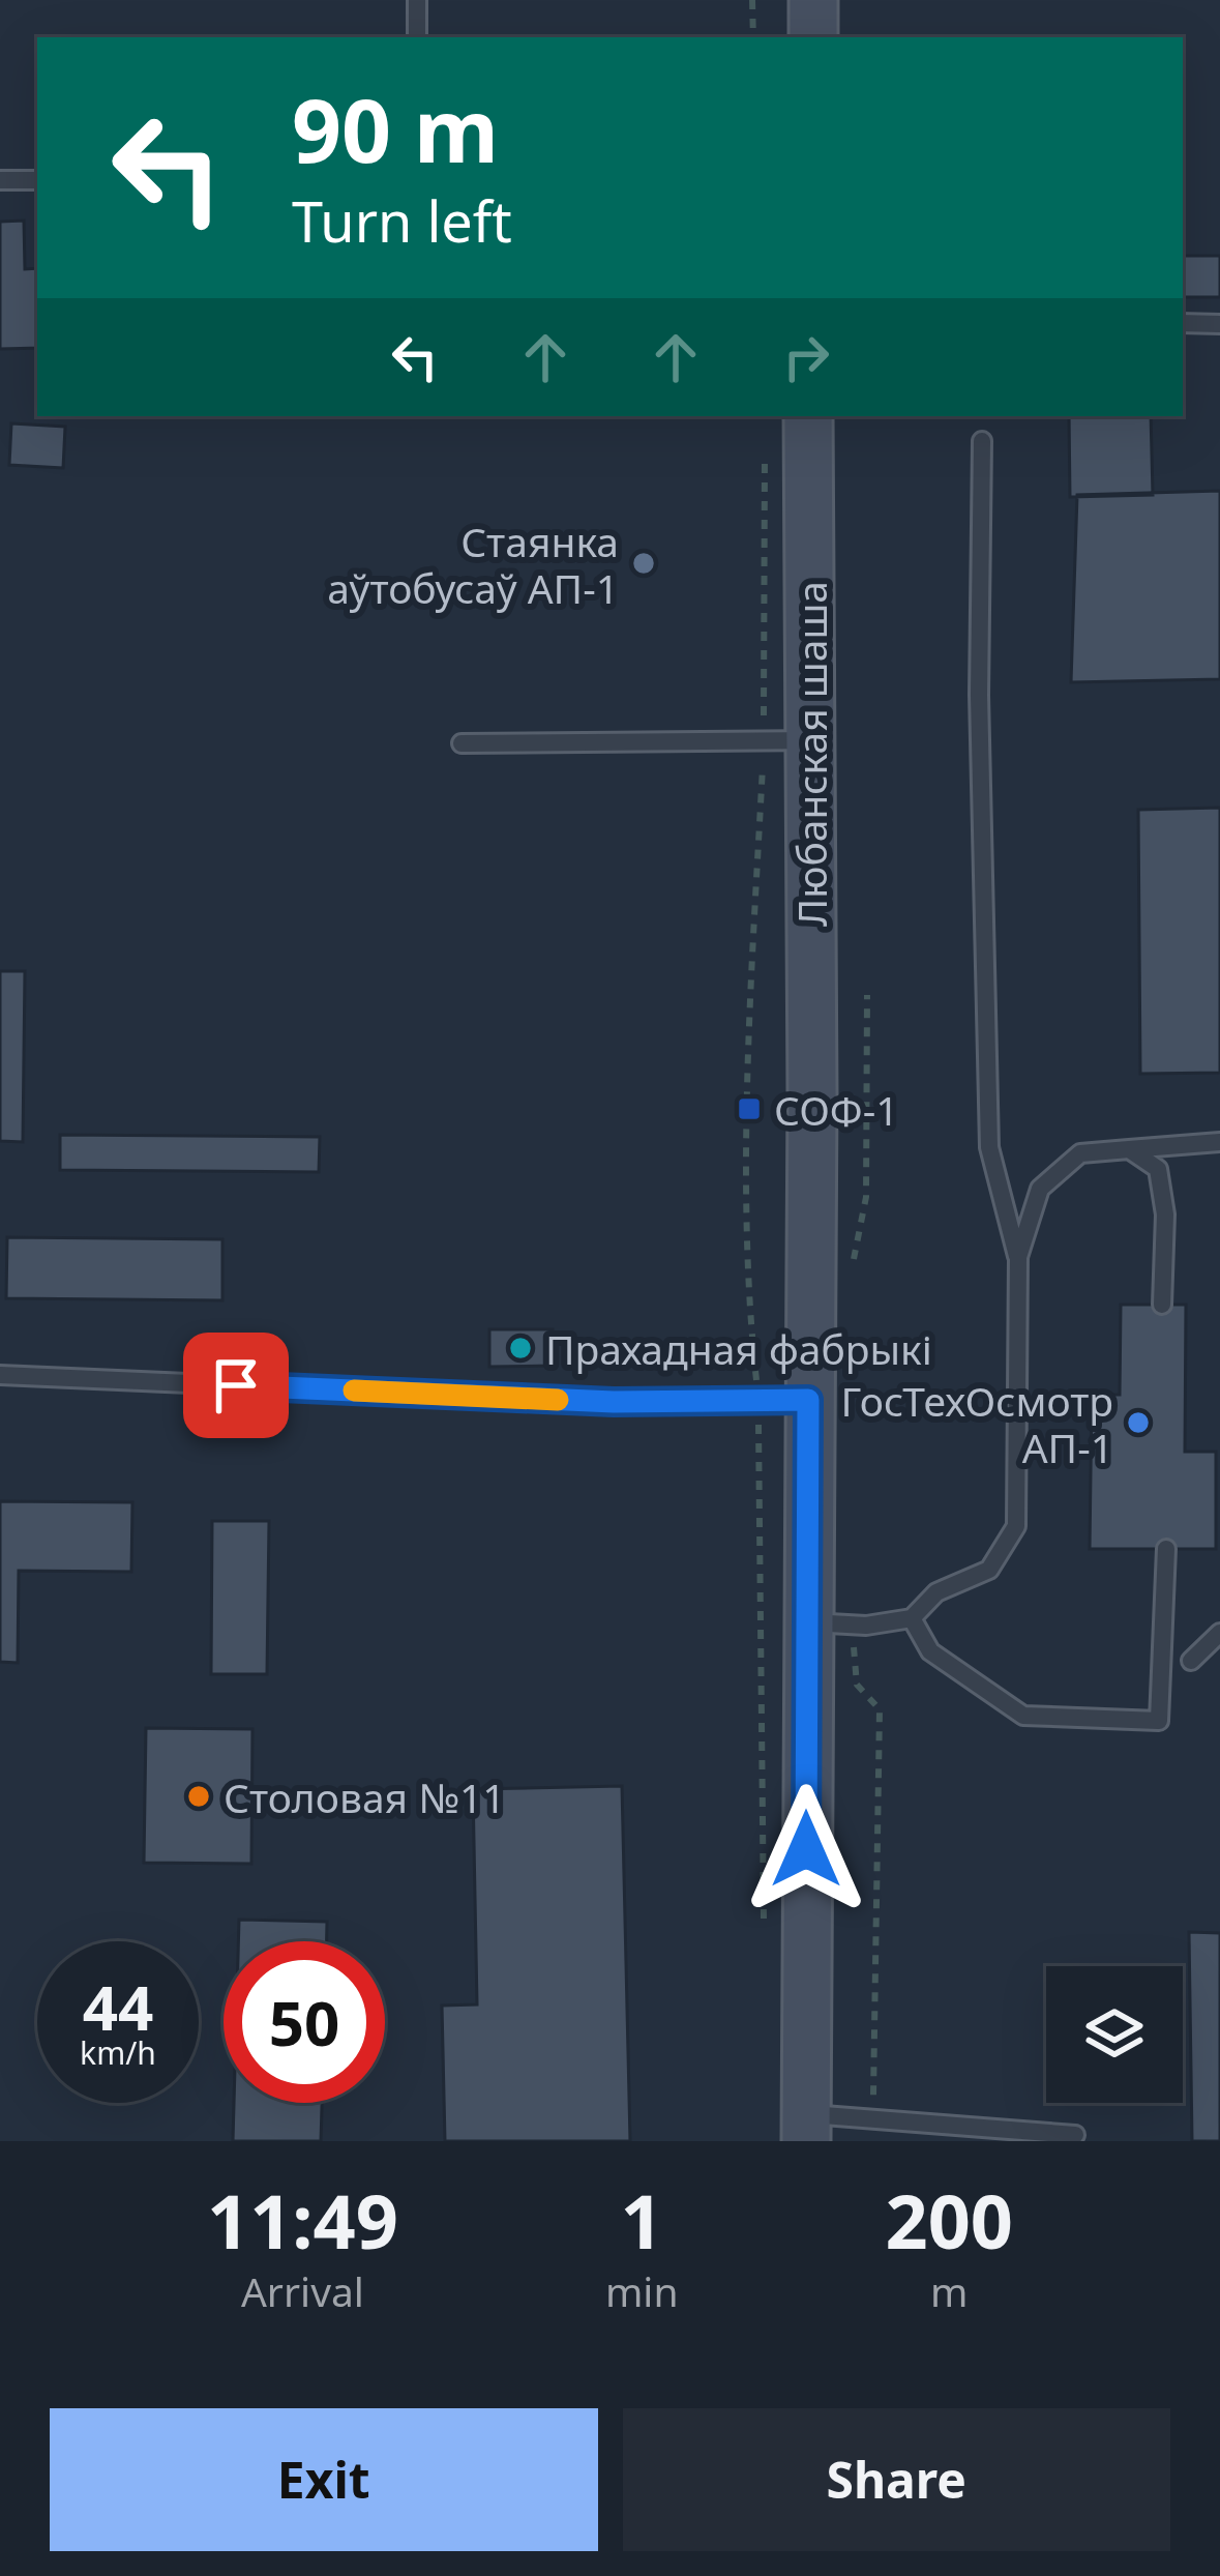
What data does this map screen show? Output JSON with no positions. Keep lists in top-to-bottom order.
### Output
{
  "streets": {
    "main road": ["Любанская шаша"]
  },
  "places": {
    "other": [
      "Стаянка аўтобусаў АП-1",
      "Прахадная фабрыкі",
      "ГосТехОсмотр АП-1",
      "Столовая №11"
    ],
    "transit": ["СОФ-1"]
  },
  "page": {
    "turn": ["90 m", "Turn left"],
    "speed": "44 km/h",
    "limit": "50",
    "eta": [
      "11:49",
      "Arrival",
      "1",
      "min",
      "200",
      "m"
    ],
    "buttons": ["Exit", "Share"]
  }
}
